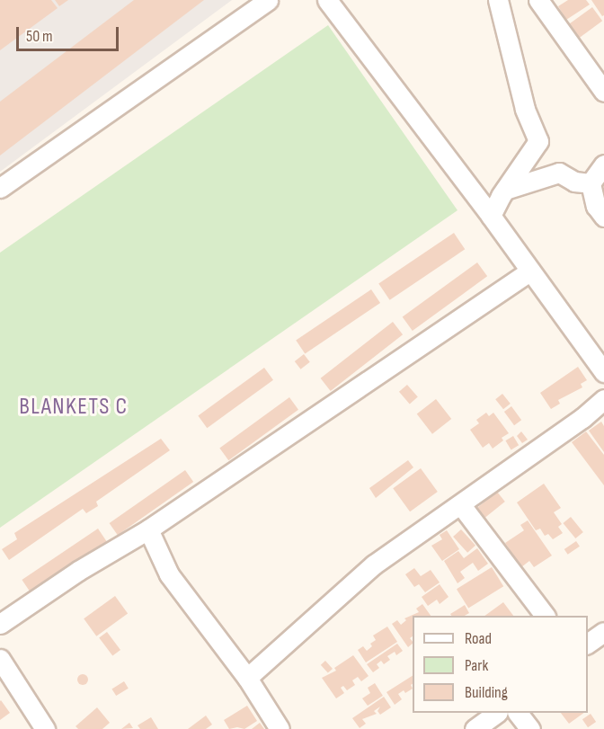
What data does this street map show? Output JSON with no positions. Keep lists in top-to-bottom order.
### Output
{
  "districts": ["BLANKETS C"],
  "legend": ["Road", "Park", "Building"],
  "scale_bar": "50 m"
}
